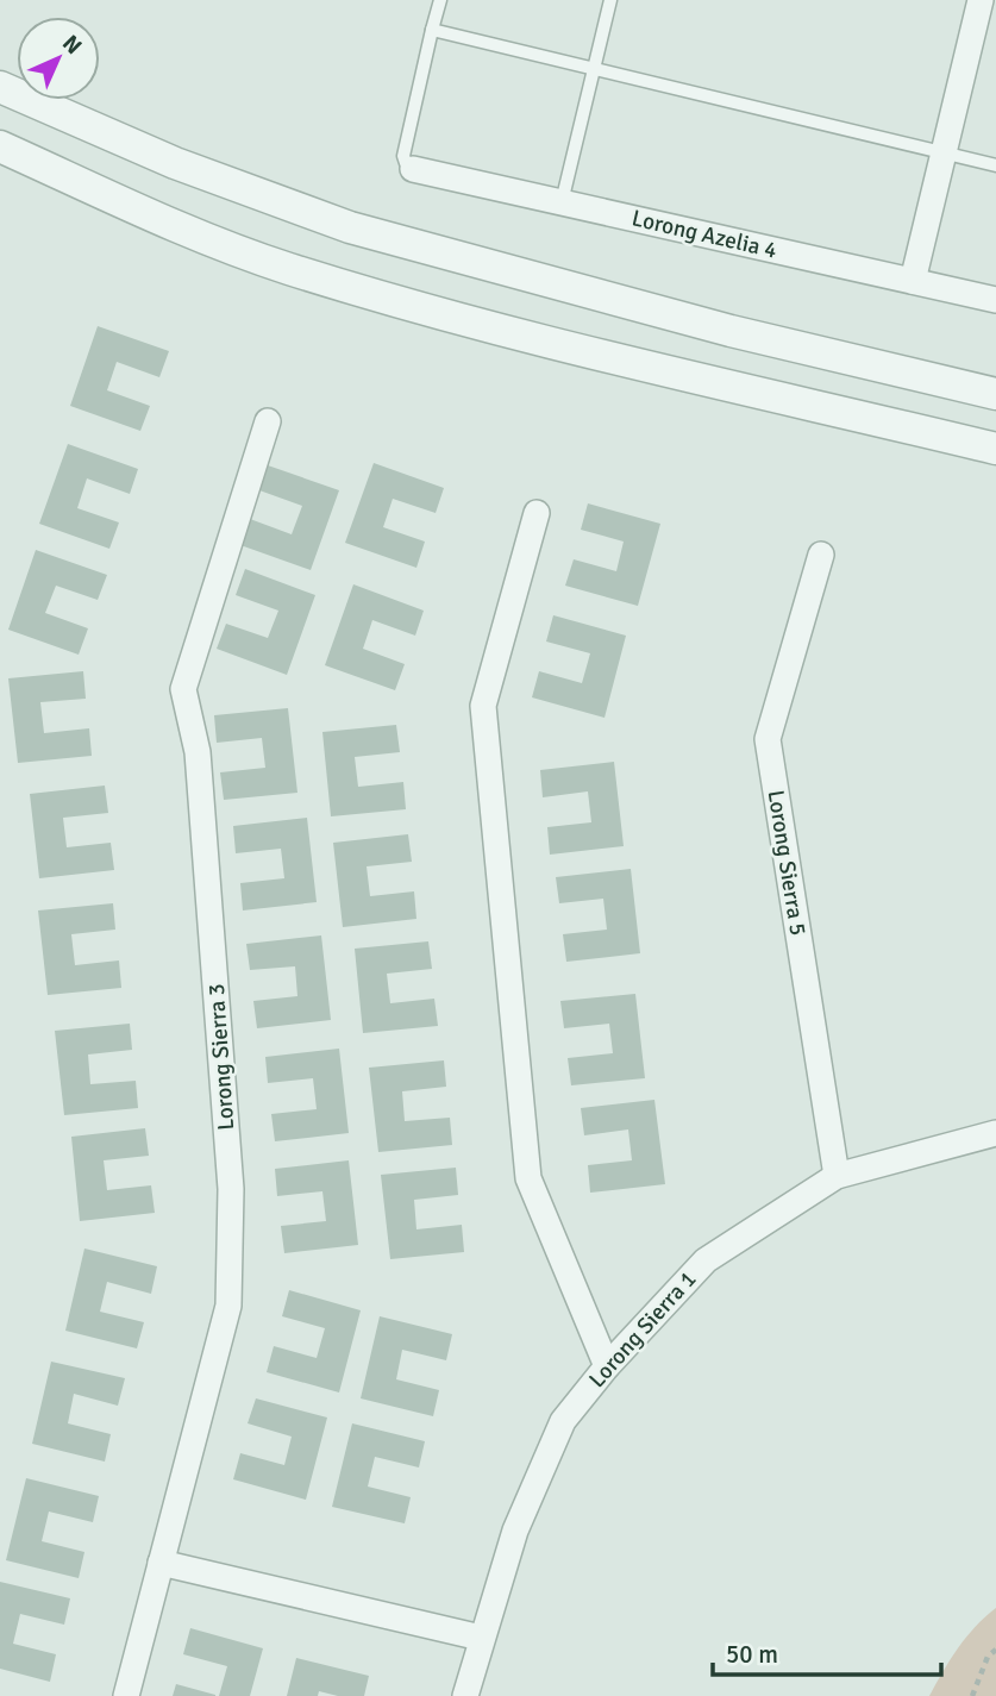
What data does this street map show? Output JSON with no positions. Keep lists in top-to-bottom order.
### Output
{
  "streets": {
    "street": [
      "Lorong Azelia 4",
      "Lorong Sierra 5",
      "Lorong Sierra 3",
      "Lorong Sierra 1"
    ]
  },
  "crossings": [
    ["Lorong Sierra 5", "Lorong Sierra 1"]
  ],
  "scale_bar": "50 m",
  "north": "top right"
}
